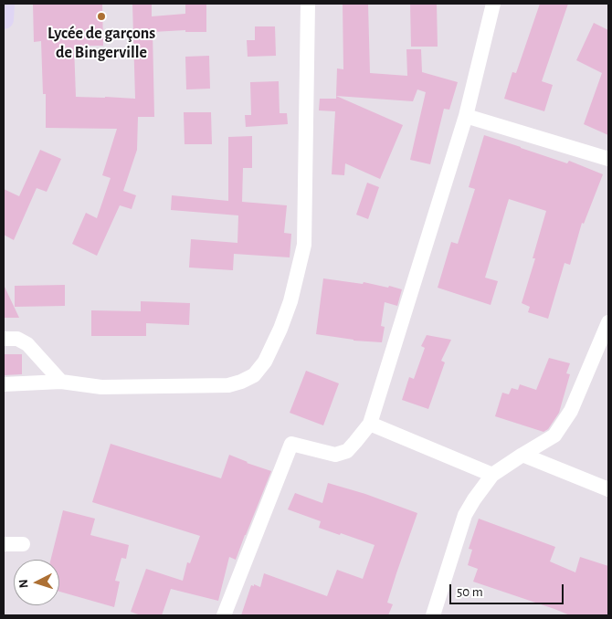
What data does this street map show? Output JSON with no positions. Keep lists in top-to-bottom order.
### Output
{
  "places": ["Lycée de garçons de Bingerville"],
  "scale_bar": "50 m",
  "north": "left"
}
